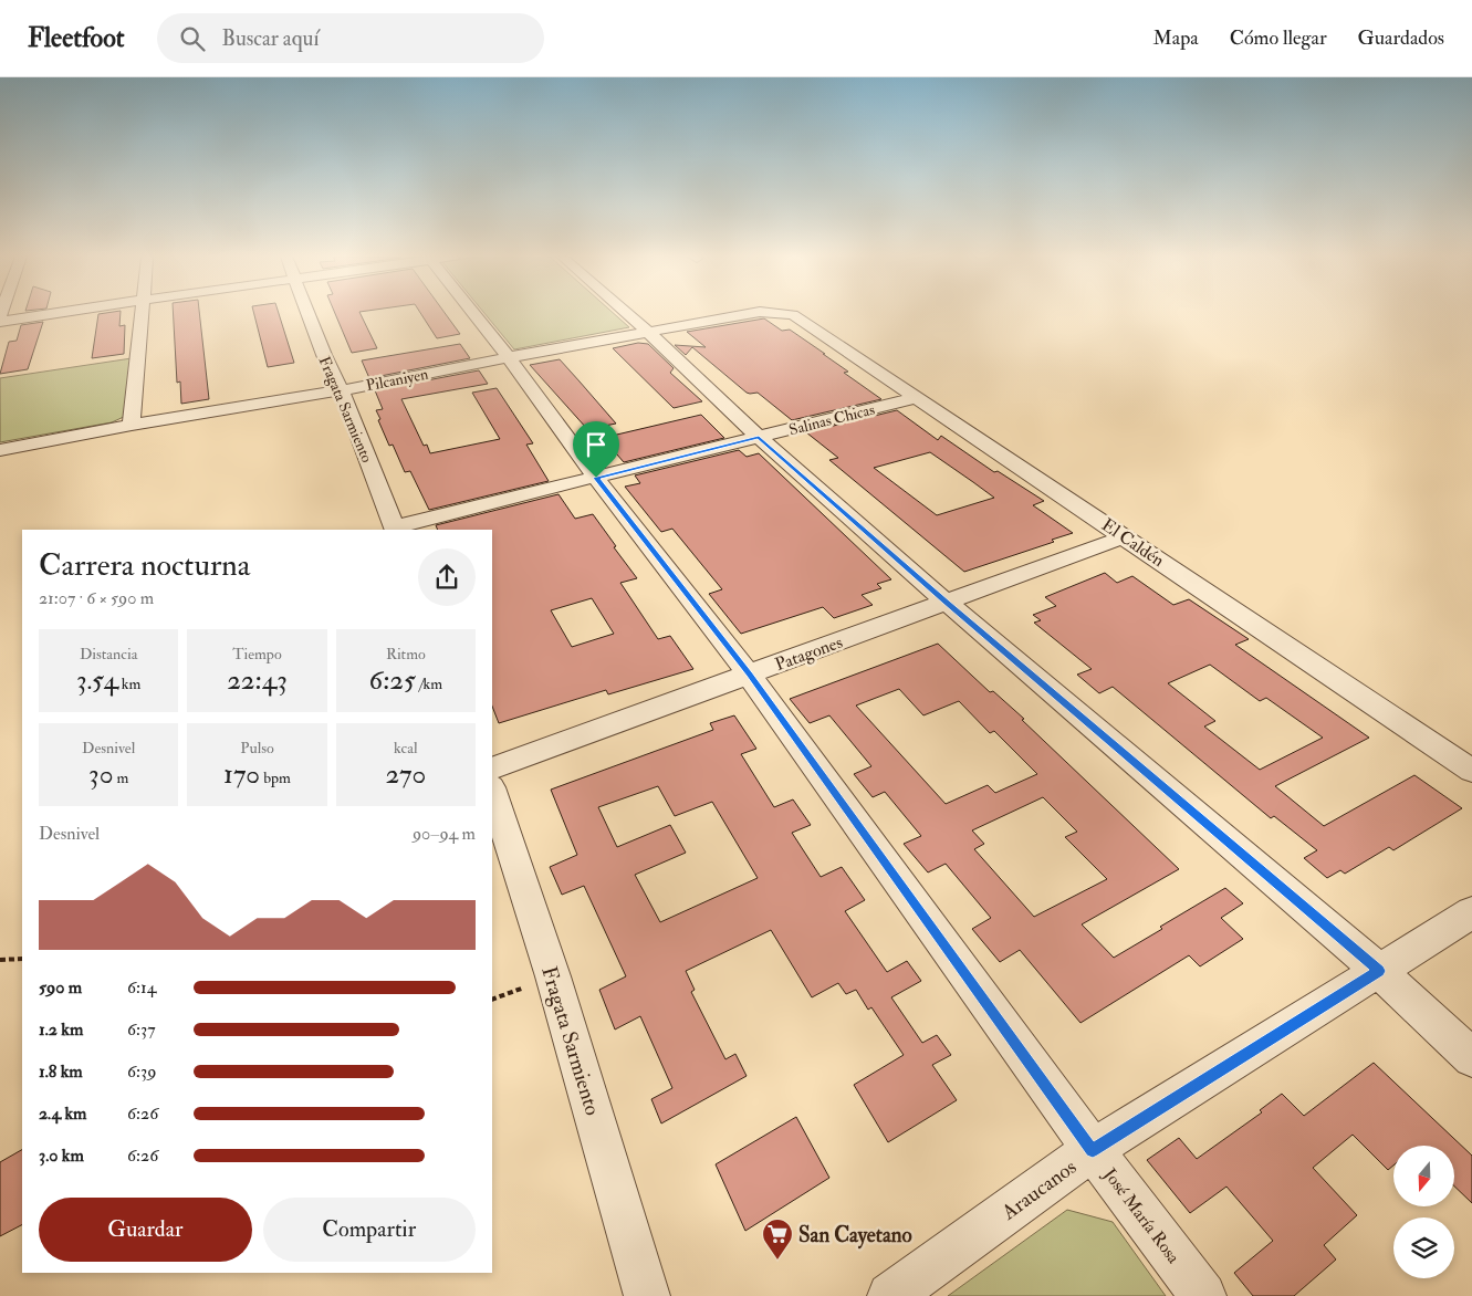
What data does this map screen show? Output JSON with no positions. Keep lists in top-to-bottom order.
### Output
{
  "streets": {
    "street": [
      "Pilcaniyen",
      "Fragata Sarmiento",
      "Salinas Chicas",
      "El Caldén",
      "Patagones",
      "Araucanos",
      "José María Rosa"
    ]
  },
  "crossings": [
    ["Pilcaniyen", "Fragata Sarmiento"],
    ["Pilcaniyen", "El Caldén"],
    ["Pilcaniyen", "José María Rosa"],
    ["Fragata Sarmiento", "Salinas Chicas"],
    ["Salinas Chicas", "El Caldén"],
    ["Salinas Chicas", "José María Rosa"],
    ["El Caldén", "Patagones"],
    ["Patagones", "José María Rosa"],
    ["Araucanos", "José María Rosa"]
  ],
  "places": {
    "supermarket": ["San Cayetano"]
  },
  "north": "bottom",
  "page": {
    "header": "Fleetfoot",
    "search": "Buscar aquí",
    "nav": ["Mapa", "Cómo llegar", "Guardados"],
    "heading": ["Carrera nocturna", "21:07 · 6 × 590 m"],
    "stats": [
      ["Distancia", "3.54 km"],
      ["Tiempo", "22:43"],
      ["Ritmo", "6:25 /km"],
      ["Desnivel", "30 m"],
      ["Pulso", "170 bpm"],
      ["kcal", "270"]
    ],
    "chart": ["Desnivel", "90–94 m"],
    "list": [
      {
        "name": "590 m",
        "note": "6:14"
      },
      {
        "name": "1.2 km",
        "note": "6:37"
      },
      {
        "name": "1.8 km",
        "note": "6:39"
      },
      {
        "name": "2.4 km",
        "note": "6:26"
      },
      {
        "name": "3.0 km",
        "note": "6:26"
      }
    ],
    "buttons": ["Guardar", "Compartir"]
  }
}
